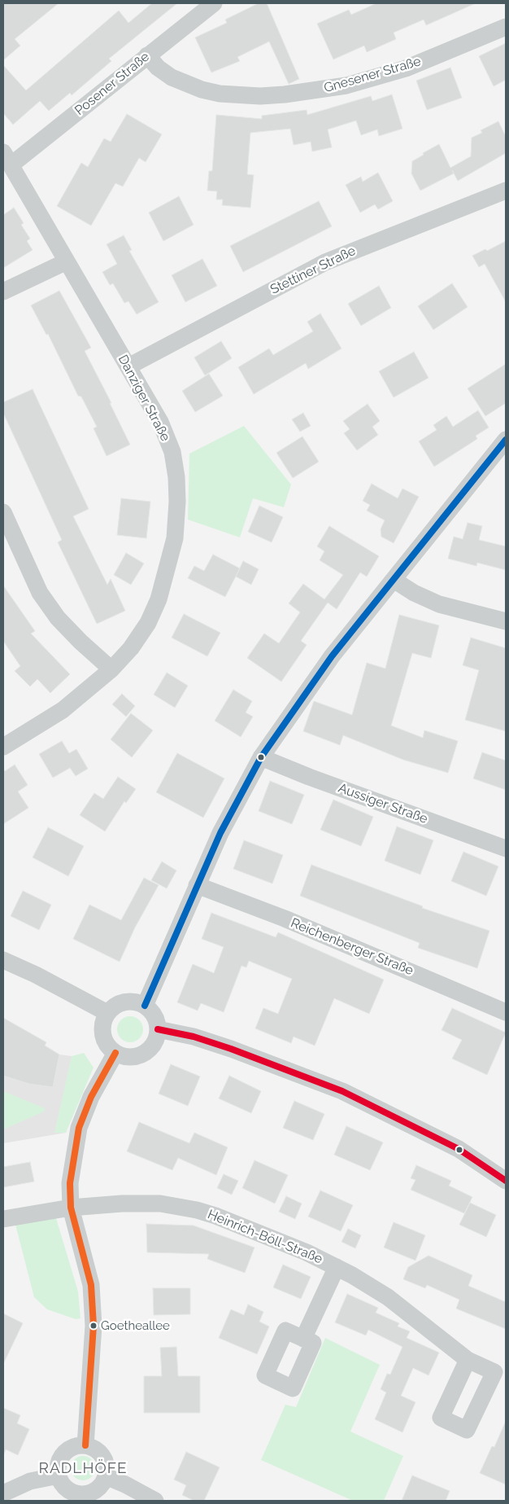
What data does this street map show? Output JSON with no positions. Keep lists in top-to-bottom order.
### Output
{
  "streets": {
    "street": [
      "Gnesener Straße",
      "Posener Straße",
      "Stettiner Straße",
      "Danziger Straße",
      "Aussiger Straße",
      "Reichenberger Straße",
      "Heinrich-Böll-Straße"
    ]
  },
  "crossings": [
    ["Gnesener Straße", "Posener Straße"],
    ["Posener Straße", "Danziger Straße"],
    ["Stettiner Straße", "Danziger Straße"]
  ],
  "districts": ["RADLHÖFE"],
  "places": ["Goetheallee"]
}
